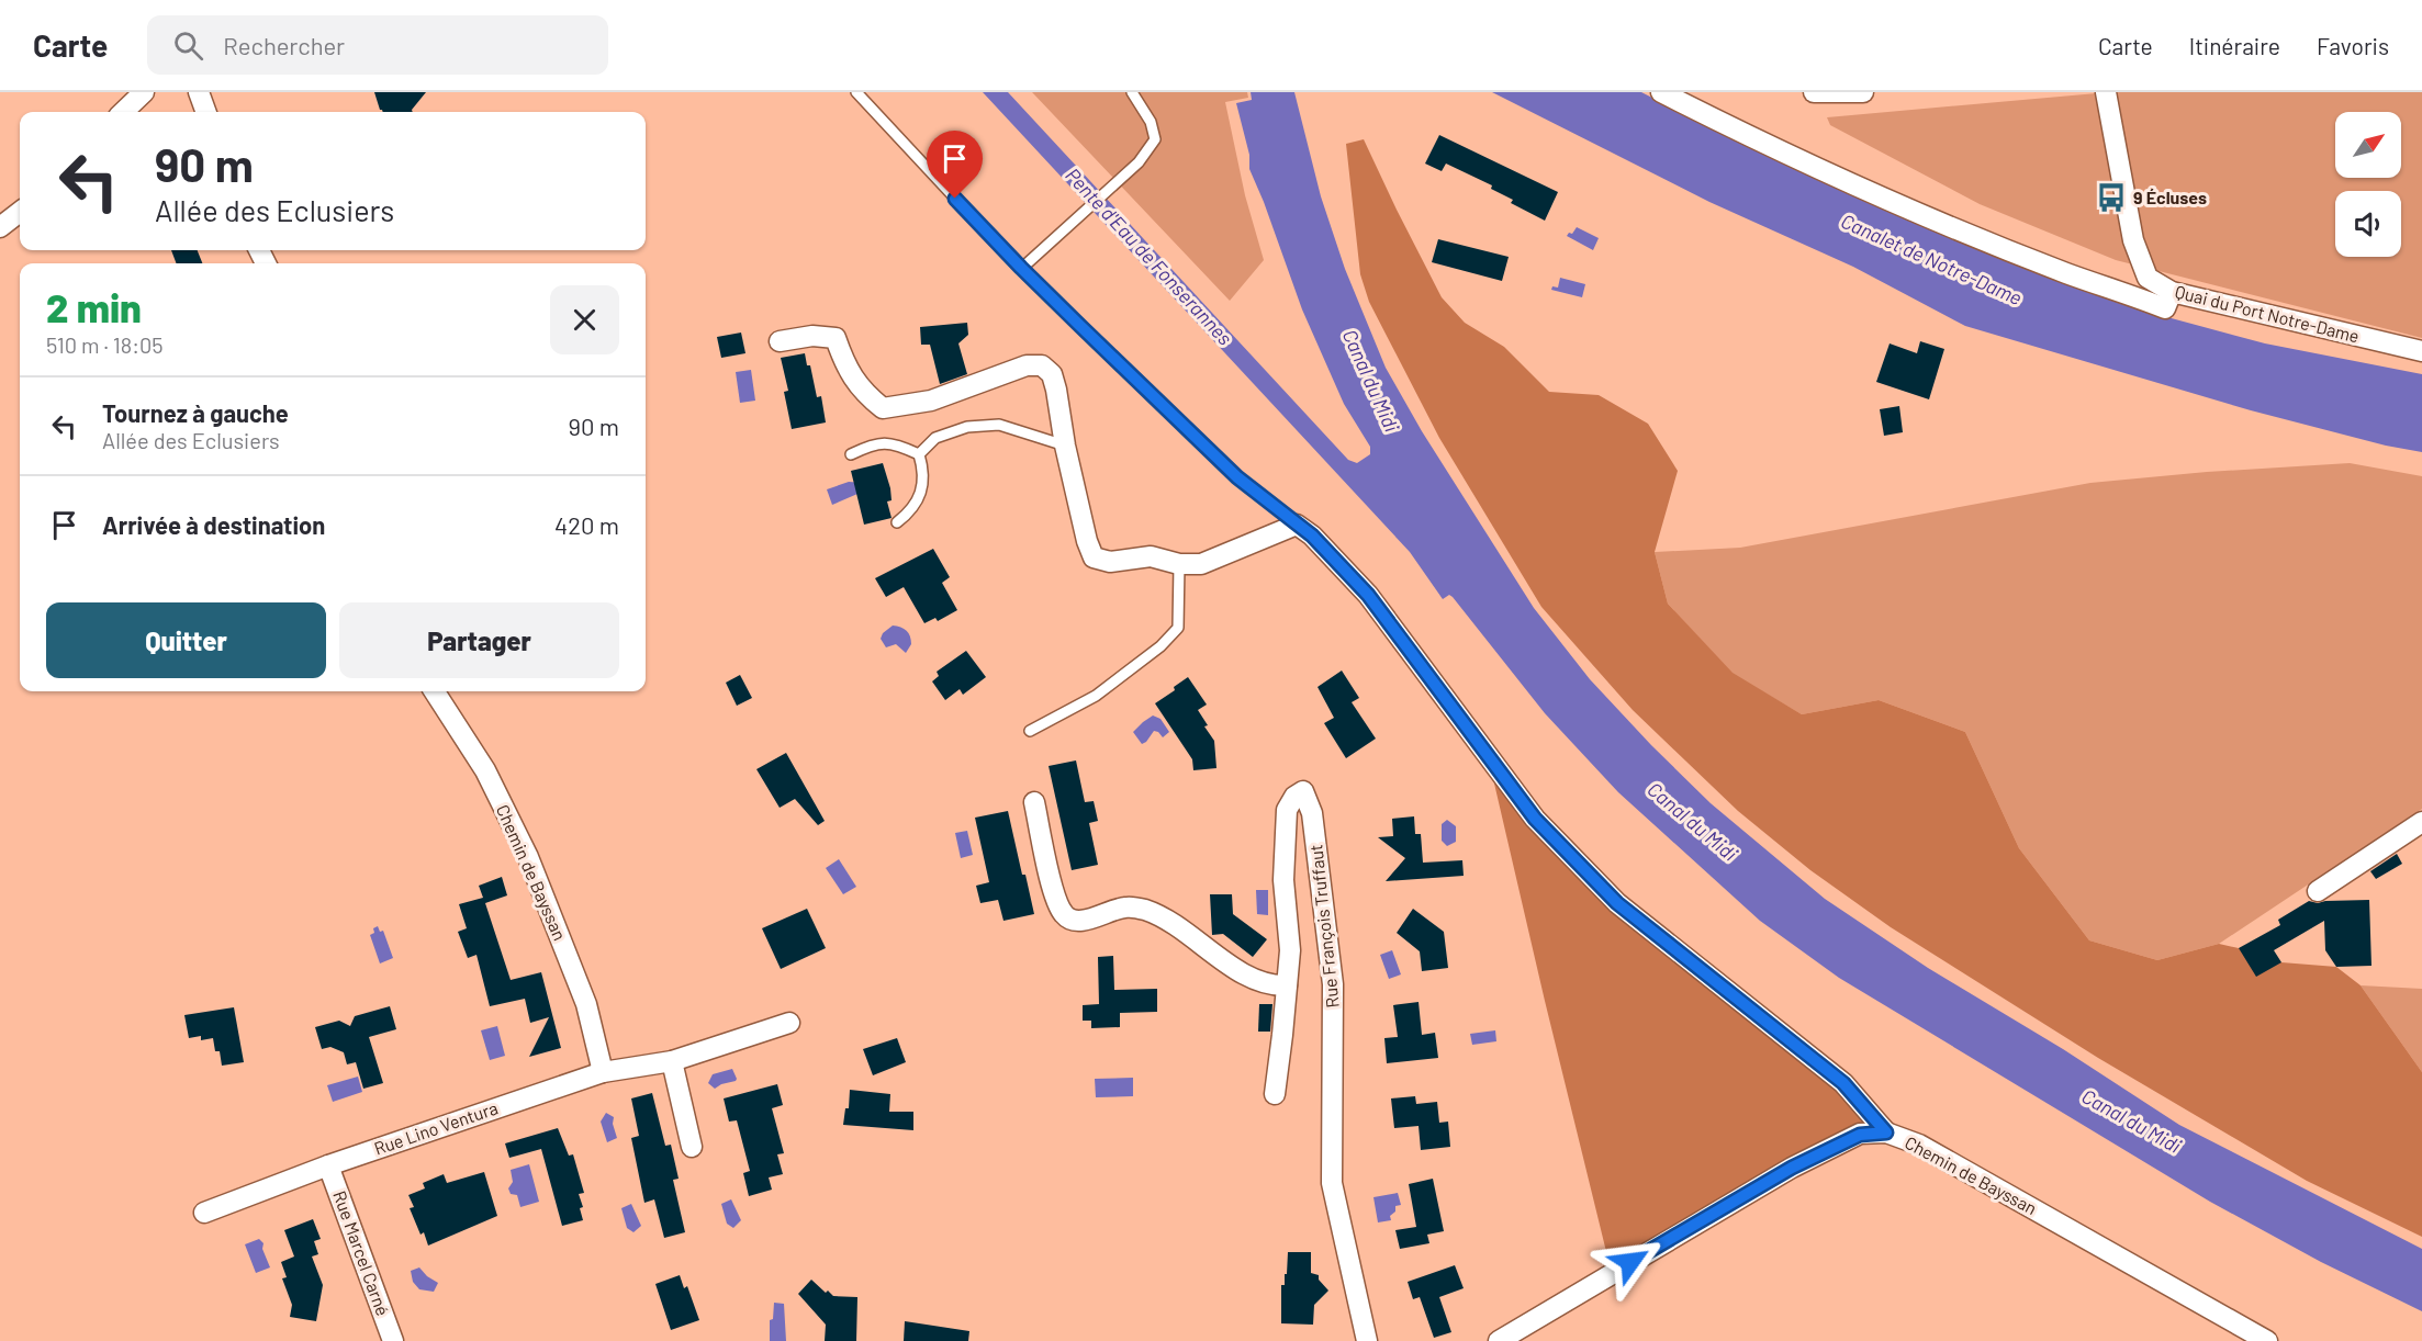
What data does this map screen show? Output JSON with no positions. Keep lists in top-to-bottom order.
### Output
{
  "streets": {
    "street": [
      "Quai du Port Notre-Dame",
      "Chemin de Bayssan",
      "Rue François Truffaut",
      "Rue Lino Ventura",
      "Rue Marcel Carné"
    ]
  },
  "crossings": [
    ["Chemin de Bayssan", "Rue Lino Ventura"],
    ["Rue Lino Ventura", "Rue Marcel Carné"]
  ],
  "water": ["Pente d'Eau de Fonserannes", "Canalet de Notre-Dame", "Canal du Midi"],
  "places": {
    "bus stop": ["9 Écluses"]
  },
  "north": "top right",
  "page": {
    "header": "Carte",
    "search": "Rechercher",
    "nav": ["Carte", "Itinéraire", "Favoris"],
    "turn": ["90 m", "Allée des Eclusiers"],
    "heading": ["2 min", "510 m · 18:05"],
    "list": [
      {
        "name": "Tournez à gauche",
        "note": "Allée des Eclusiers",
        "value": "90 m"
      },
      {
        "name": "Arrivée à destination",
        "value": "420 m"
      }
    ],
    "buttons": ["Quitter", "Partager"]
  }
}
